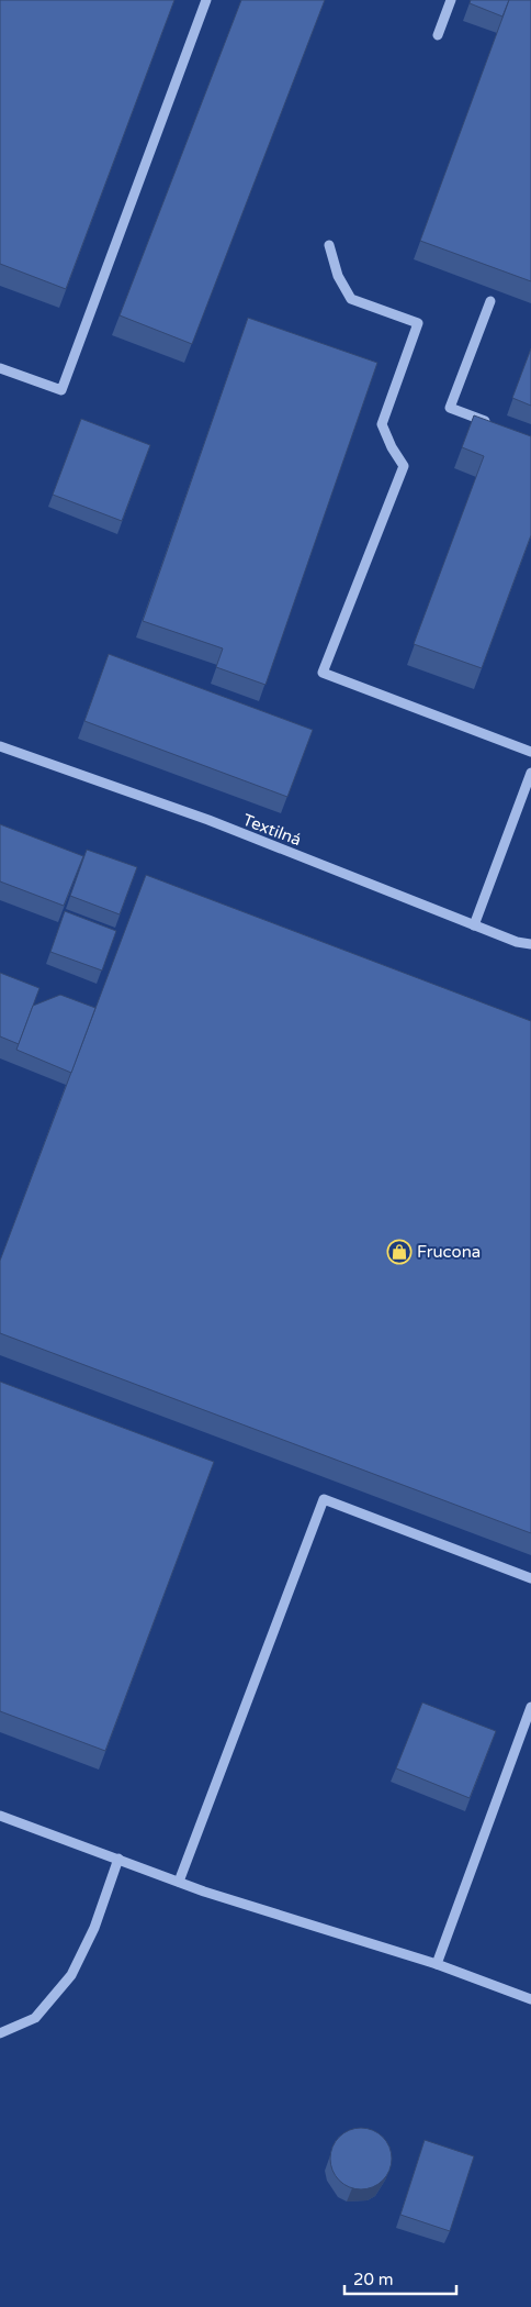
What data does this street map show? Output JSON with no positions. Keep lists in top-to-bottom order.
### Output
{
  "streets": {
    "lane": ["Textilná"]
  },
  "places": {
    "shop": ["Frucona"]
  },
  "scale_bar": "20 m"
}
